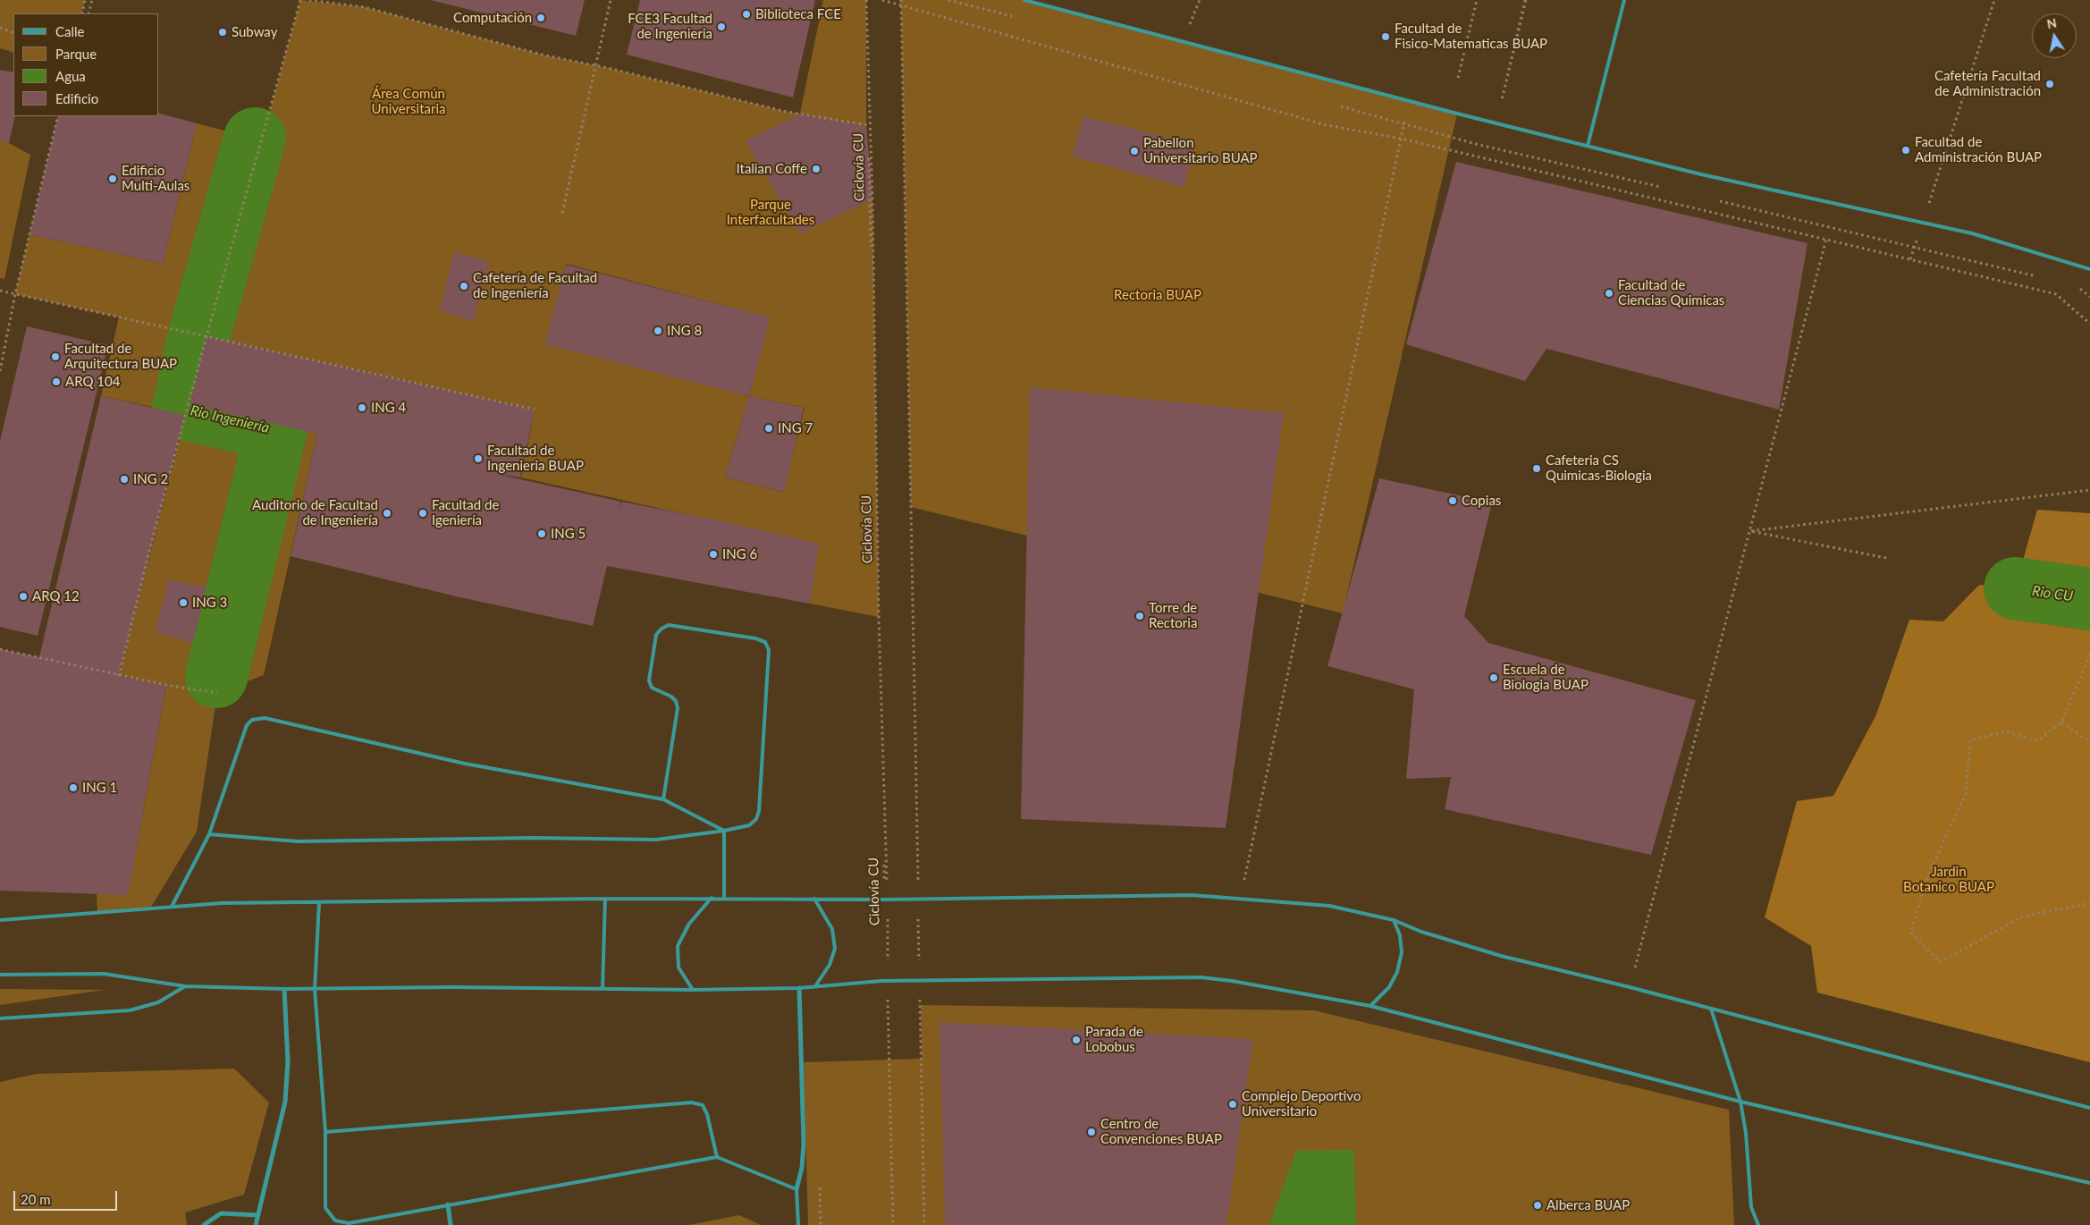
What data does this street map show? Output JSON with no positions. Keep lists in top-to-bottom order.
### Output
{
  "streets": {
    "path": ["Ciclovía CU"]
  },
  "water": ["Rio Ingeniería", "Rio CU"],
  "parks": [
    "Área Común Universitaria",
    "Parque Interfacultades",
    "Rectoria BUAP",
    "Jardin Botanico BUAP"
  ],
  "places": [
    "Biblioteca FCE",
    "Computación",
    "FCE3 Facultad de Ingenieria",
    "Subway",
    "Facultad de Fisico-Matematicas BUAP",
    "Cafetería Facultad de Administración",
    "Facultad de Administración BUAP",
    "Pabellon Universitario BUAP",
    "Italian Coffe",
    "Edificio Multi-Aulas",
    "Cafetería de Facultad de Ingeniería",
    "Facultad de Ciencias Quimicas",
    "ING 8",
    "Facultad de Arquitectura BUAP",
    "ARQ 104",
    "ING 4",
    "ING 7",
    "Facultad de Ingenieria BUAP",
    "Cafeteria CS Quimicas-Biologia",
    "ING 2",
    "Copias",
    "Auditorio de Facultad de Ingeniería",
    "Facultad de Igeniería",
    "ING 5",
    "ING 6",
    "ARQ 12",
    "ING 3",
    "Torre de Rectoria",
    "Escuela de Biologia BUAP",
    "ING 1",
    "Parada de Lobobus",
    "Complejo Deportivo Universitario",
    "Centro de Convenciones BUAP",
    "Alberca BUAP"
  ],
  "legend": [
    "Calle",
    "Parque",
    "Agua",
    "Edificio"
  ],
  "scale_bar": "20 m",
  "north": "top"
}
